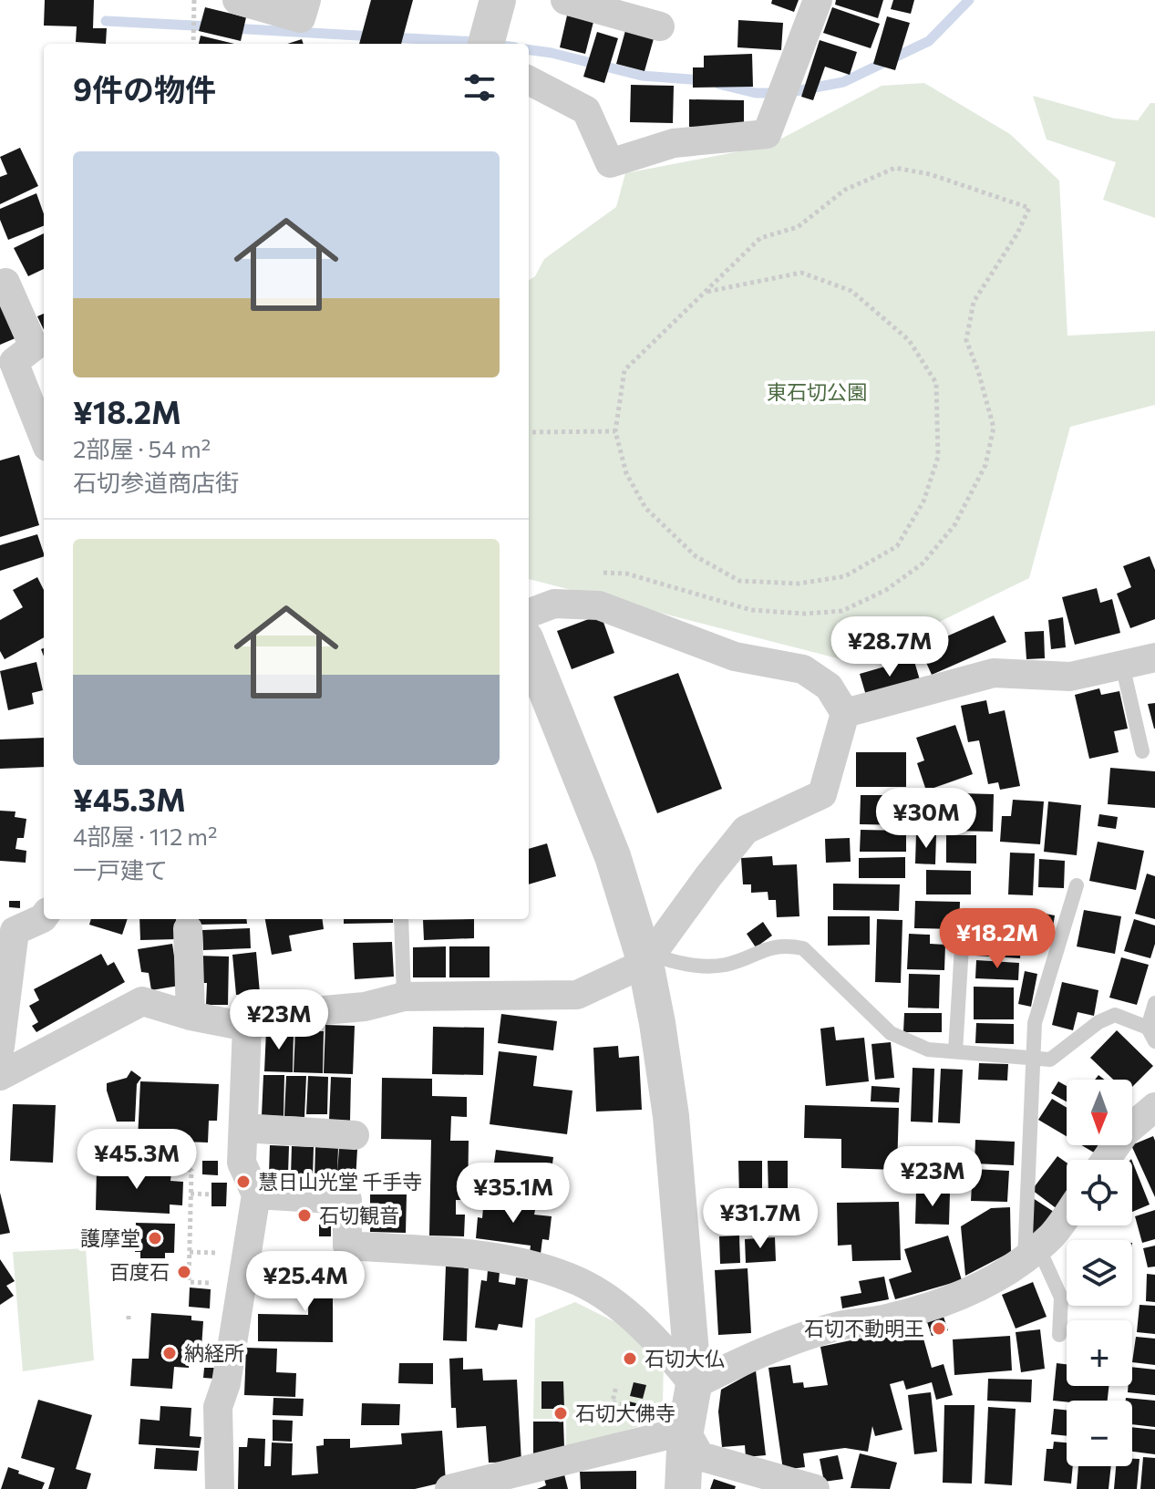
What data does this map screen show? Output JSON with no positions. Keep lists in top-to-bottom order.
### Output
{
  "parks": ["東石切公園"],
  "places": [
    "慧日山光堂 千手寺",
    "石切観音",
    "護摩堂",
    "百度石",
    "石切不動明王",
    "納経所",
    "石切大仏",
    "石切大佛寺"
  ],
  "north": "bottom",
  "page": {
    "heading": "9件の物件",
    "list": [
      {
        "name": "¥18.2M",
        "note": "2部屋 · 54 m² · 石切参道商店街"
      },
      {
        "name": "¥45.3M",
        "note": "4部屋 · 112 m² · 一戸建て"
      }
    ],
    "price": [
      "¥28.7M",
      "¥30M",
      "¥18.2M",
      "¥23M",
      "¥45.3M",
      "¥23M",
      "¥35.1M",
      "¥31.7M",
      "¥25.4M"
    ],
    "map_buttons": ["+", "−"]
  }
}
